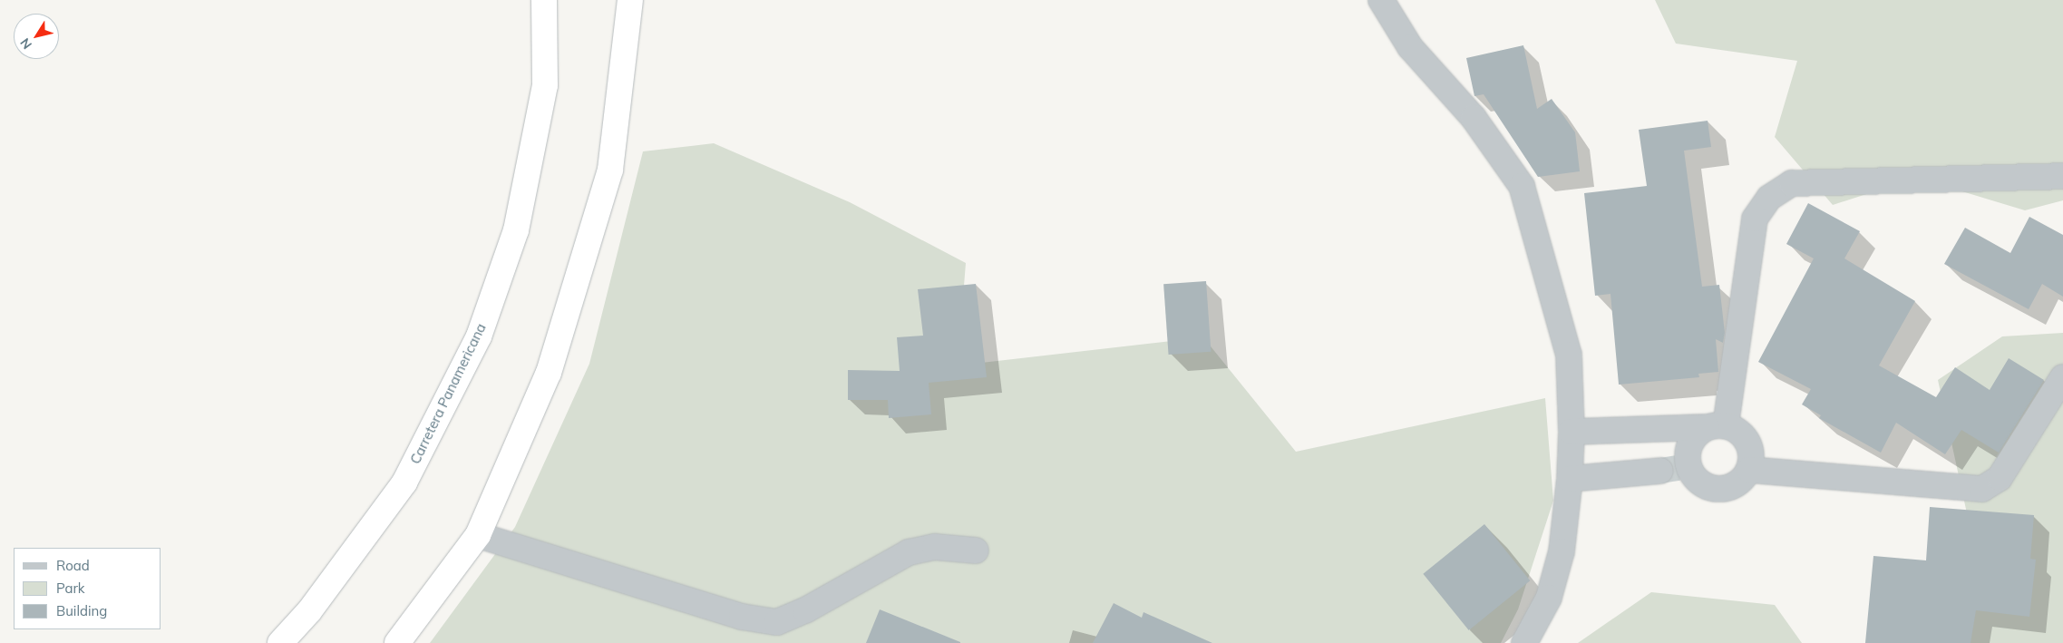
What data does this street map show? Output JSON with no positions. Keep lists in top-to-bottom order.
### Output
{
  "streets": {
    "highway": ["Carretera Panamericana"]
  },
  "legend": ["Road", "Park", "Building"],
  "north": "bottom left"
}
